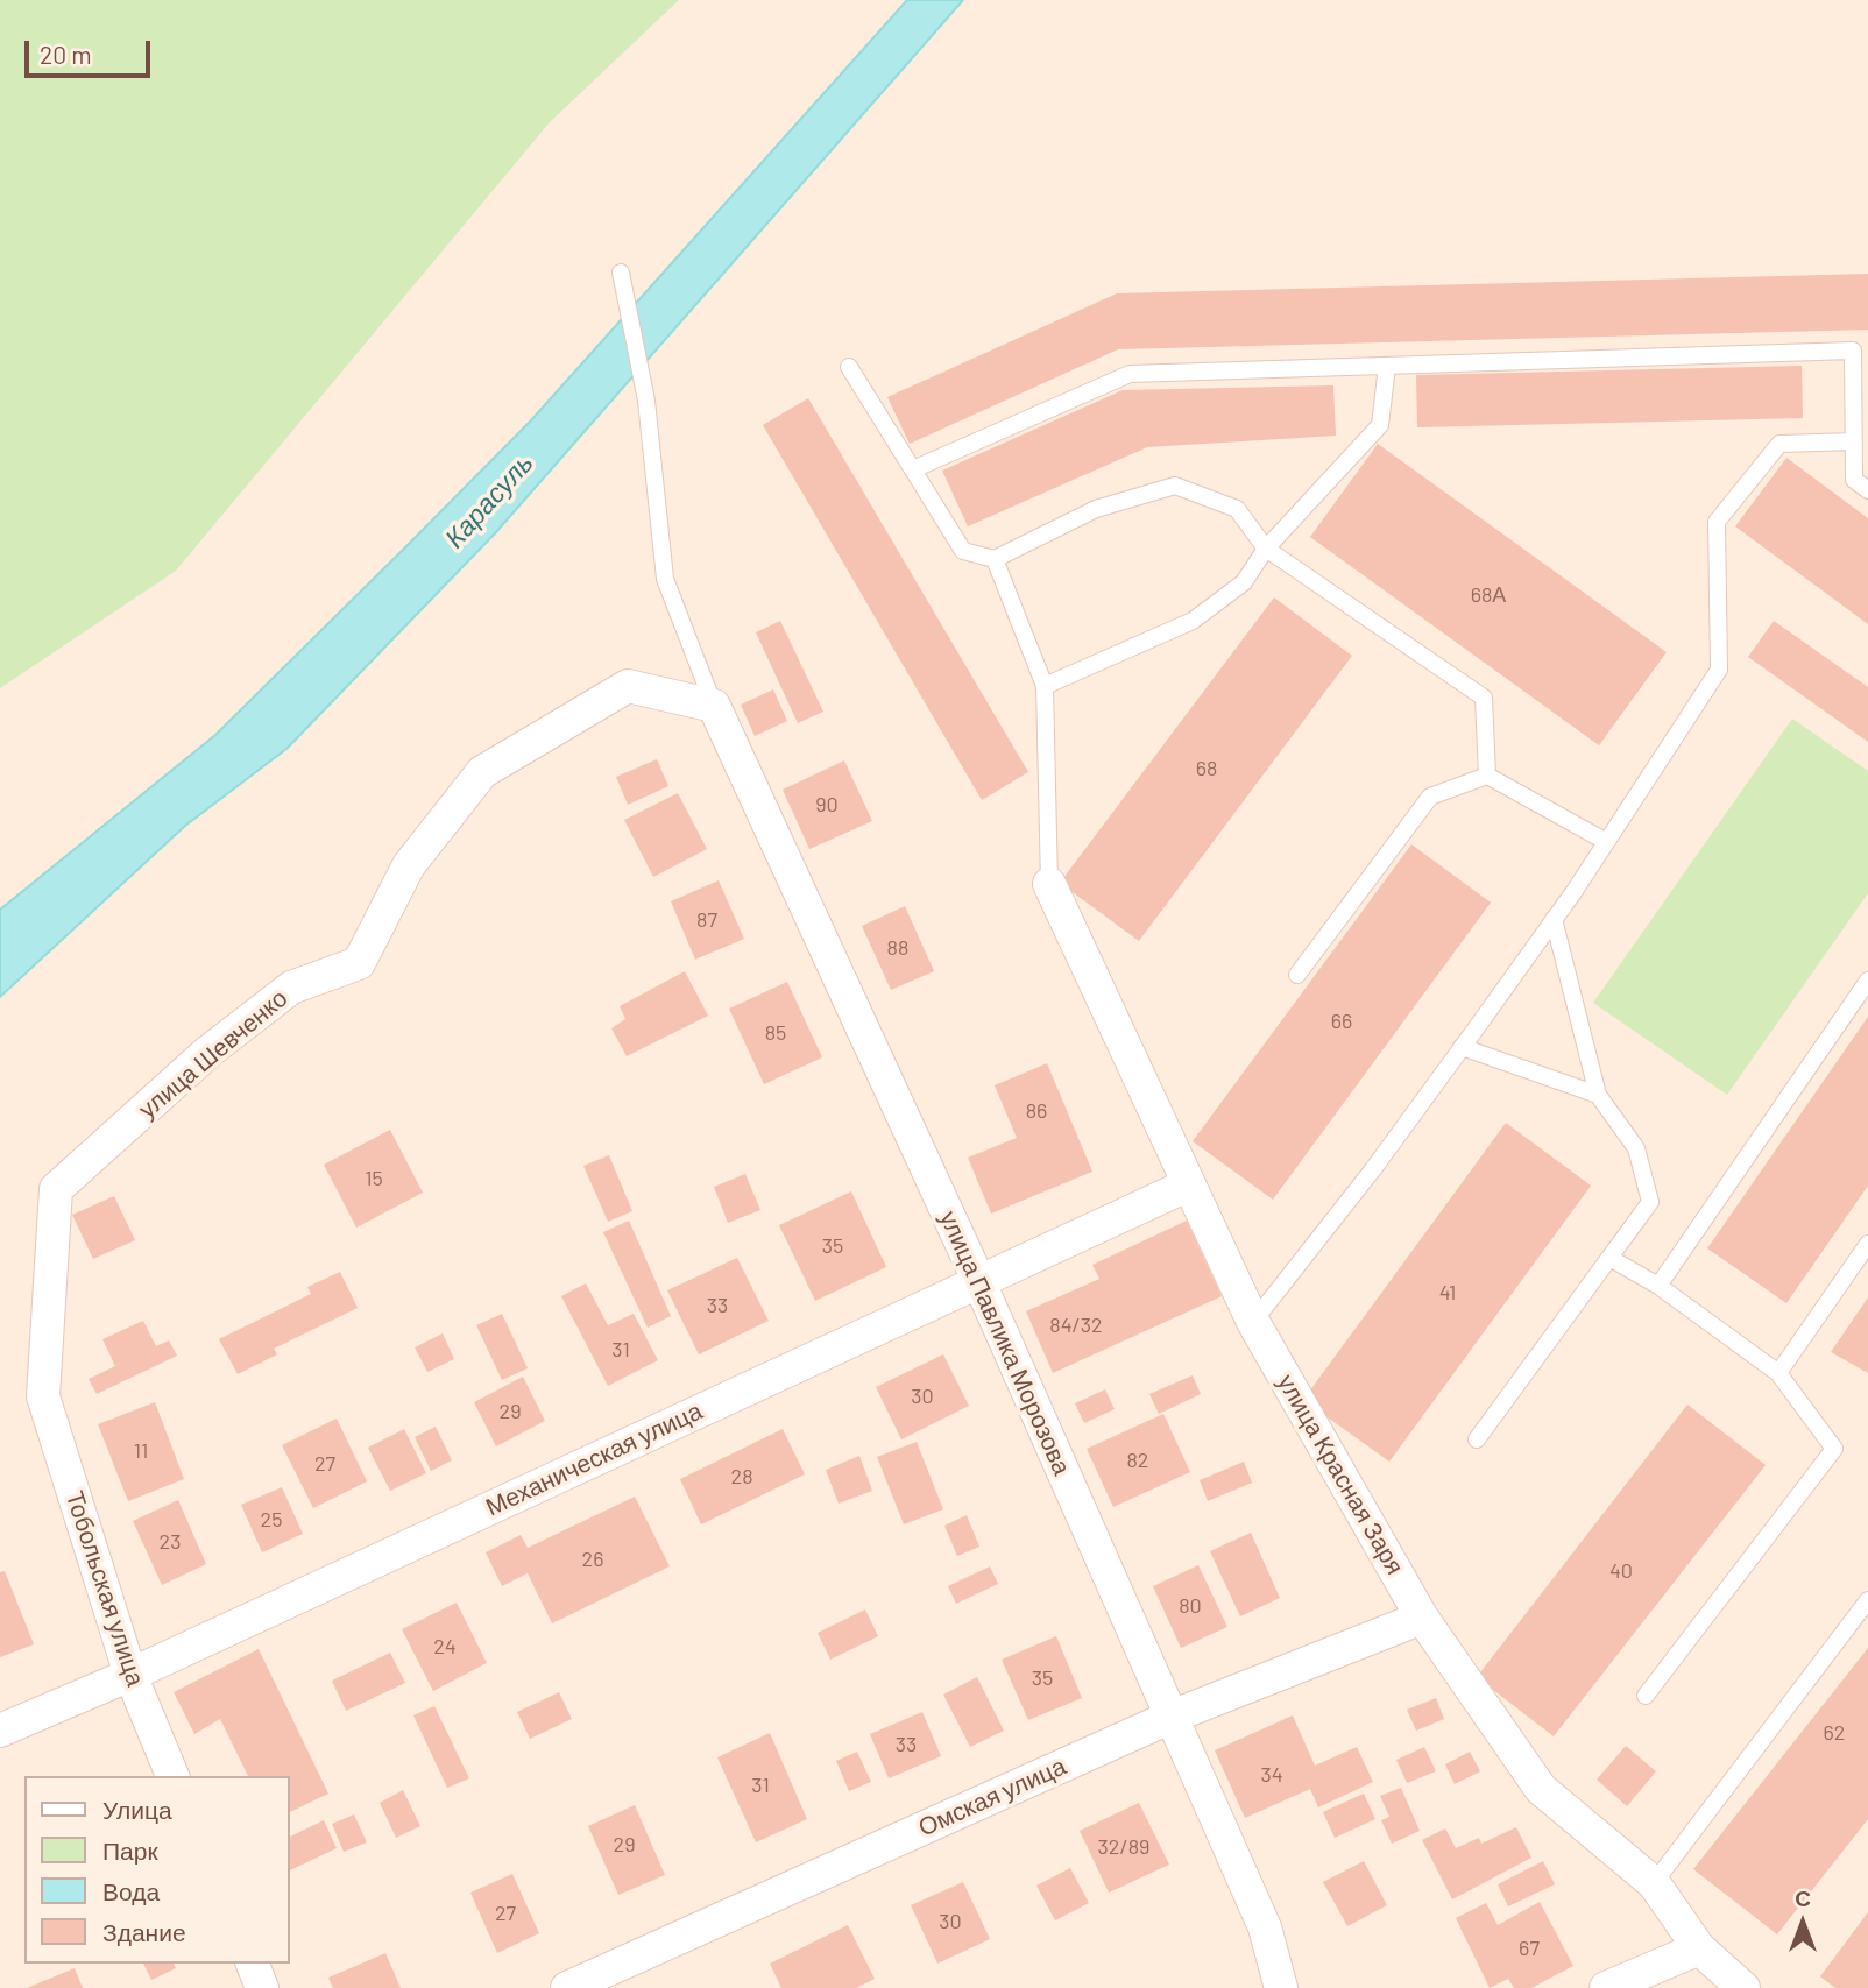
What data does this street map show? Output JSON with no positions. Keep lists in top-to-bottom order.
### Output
{
  "streets": {
    "street": [
      "улица Шевченко",
      "улица Павлика Морозова",
      "Механическая улица",
      "улица Красная Заря",
      "Тобольская улица",
      "Омская улица"
    ]
  },
  "crossings": [
    ["улица Шевченко", "улица Павлика Морозова"],
    ["улица Шевченко", "Тобольская улица"],
    ["улица Павлика Морозова", "Механическая улица"],
    ["улица Павлика Морозова", "Омская улица"],
    ["Механическая улица", "улица Красная Заря"],
    ["Механическая улица", "Тобольская улица"],
    ["улица Красная Заря", "Омская улица"]
  ],
  "water": ["Карасуль"],
  "house_numbers": [
    "68А",
    "68",
    "90",
    "87",
    "88",
    "66",
    "85",
    "86",
    "15",
    "35",
    "41",
    "33",
    "84/32",
    "31",
    "30",
    "29",
    "11",
    "82",
    "27",
    "28",
    "25",
    "23",
    "26",
    "40",
    "80",
    "24",
    "35",
    "62",
    "33",
    "34",
    "31",
    "29",
    "32/89",
    "27",
    "30",
    "67"
  ],
  "legend": [
    "Улица",
    "Парк",
    "Вода",
    "Здание"
  ],
  "scale_bar": "20 m",
  "north": "top"
}
